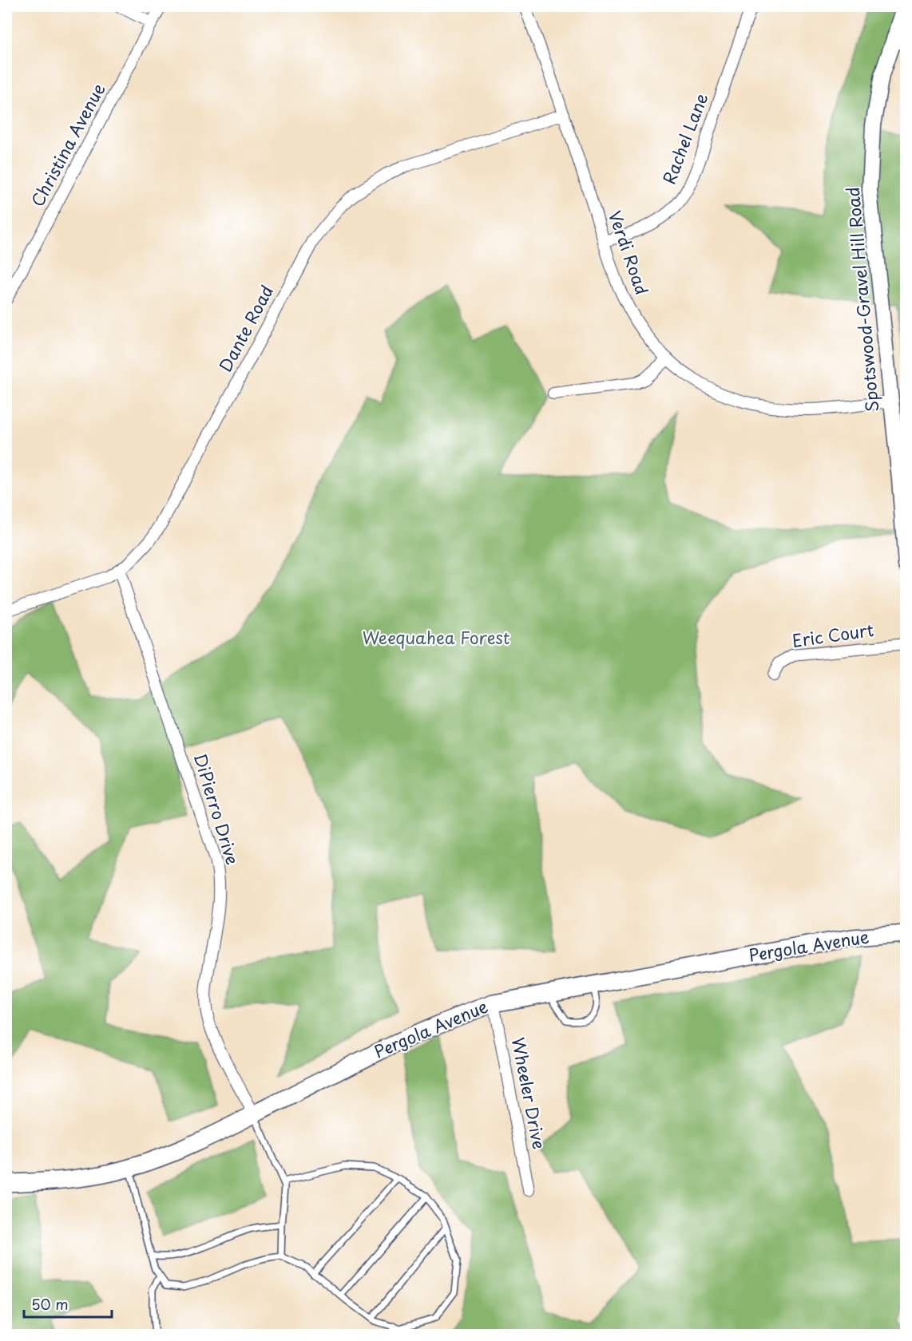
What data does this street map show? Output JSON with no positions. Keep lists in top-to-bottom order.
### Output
{
  "streets": {
    "main road": ["Pergola Avenue"],
    "street": [
      "Rachel Lane",
      "Christina Avenue",
      "Verdi Road",
      "Spotswood-Gravel Hill Road",
      "Dante Road",
      "Eric Court",
      "DiPierro Drive",
      "Wheeler Drive"
    ]
  },
  "crossings": [
    ["Rachel Lane", "Verdi Road"],
    ["Verdi Road", "Spotswood-Gravel Hill Road"],
    ["Verdi Road", "Dante Road"],
    ["Dante Road", "DiPierro Drive"],
    ["DiPierro Drive", "Pergola Avenue"],
    ["Pergola Avenue", "Wheeler Drive"]
  ],
  "parks": ["Weequahea Forest"],
  "scale_bar": "50 m"
}
